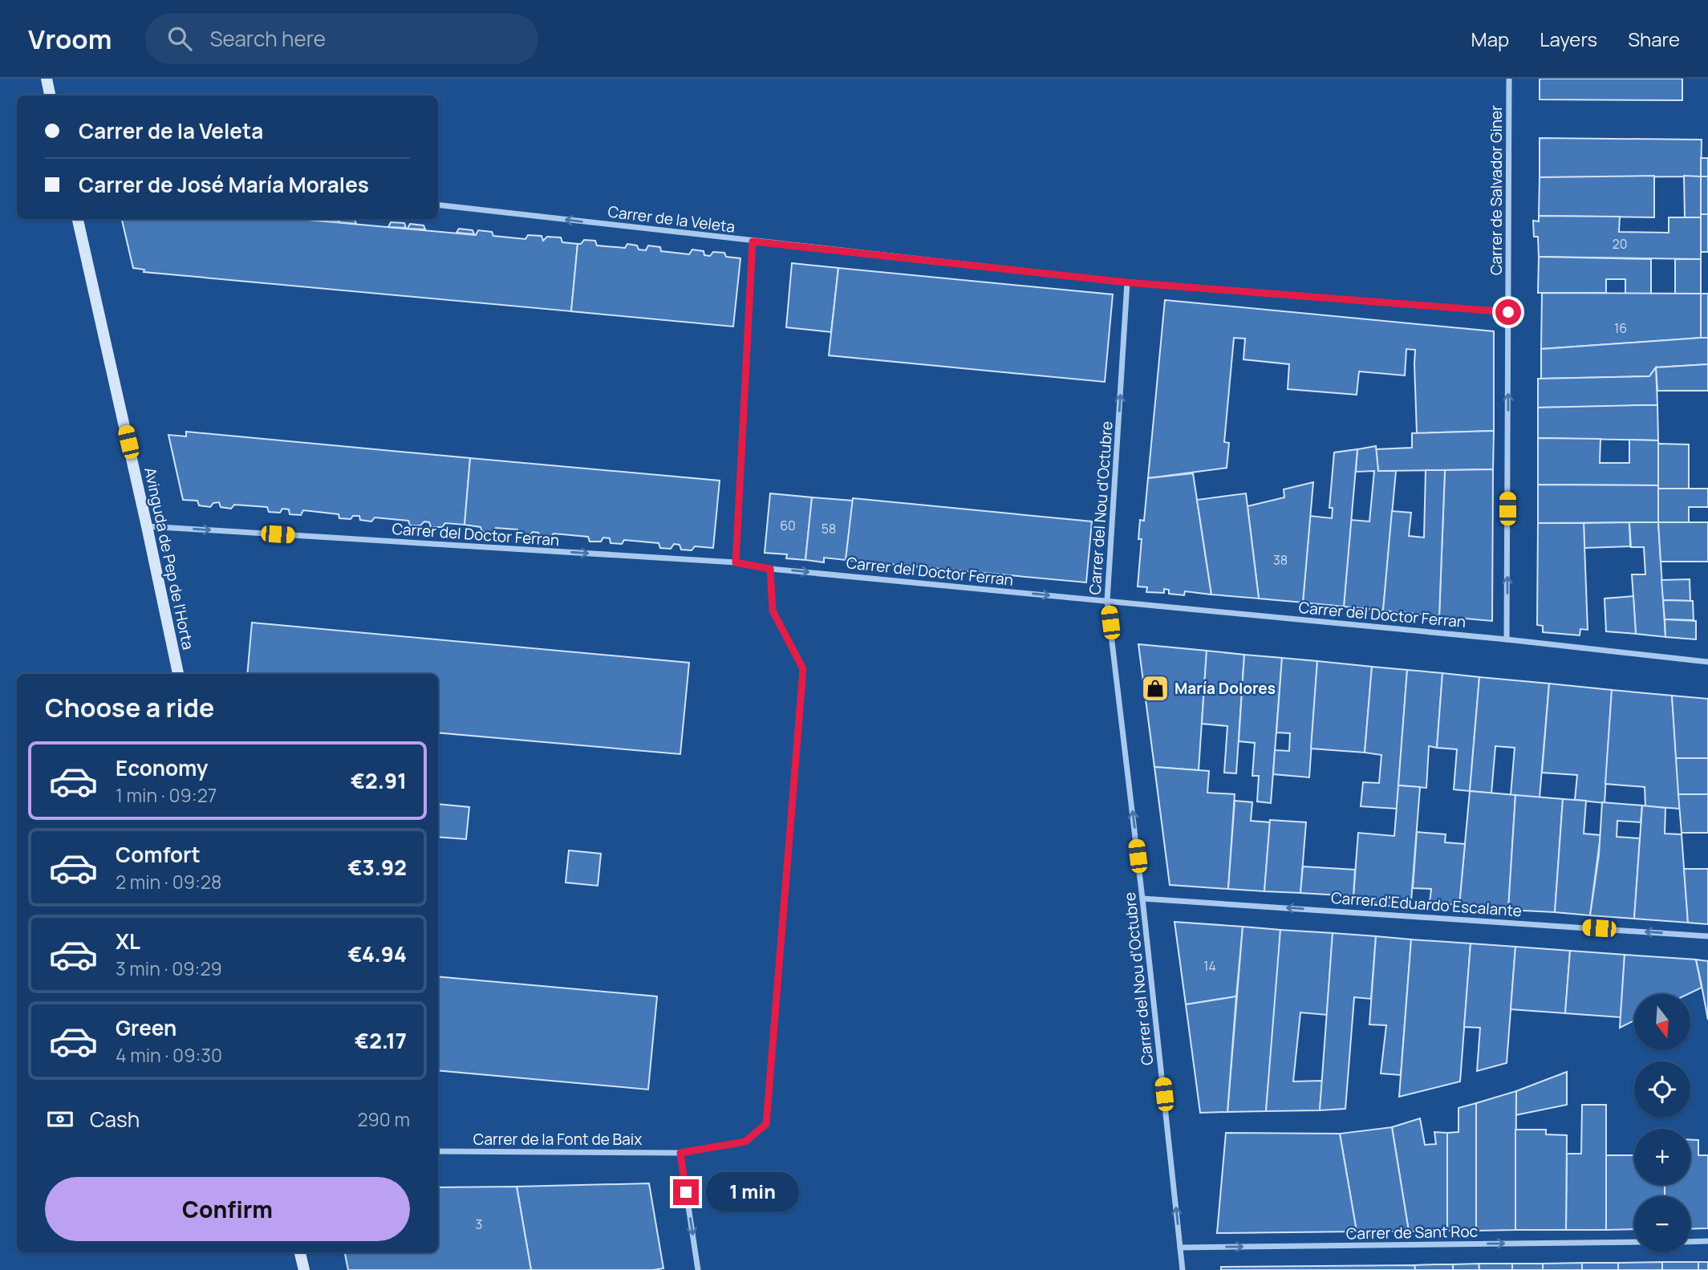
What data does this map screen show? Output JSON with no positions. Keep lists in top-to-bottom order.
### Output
{
  "streets": {
    "street": [
      "Carrer de Salvador Giner",
      "Carrer de la Veleta",
      "Carrer del Nou d'Octubre",
      "Carrer del Doctor Ferran",
      "Avinguda de Pep de l'Horta",
      "Carrer d'Eduardo Escalante",
      "Carrer de la Font de Baix",
      "Carrer de Sant Roc"
    ]
  },
  "crossings": [
    ["Carrer de Salvador Giner", "Carrer de la Veleta"],
    ["Carrer de Salvador Giner", "Carrer del Doctor Ferran"],
    ["Carrer de la Veleta", "Carrer del Nou d'Octubre"],
    ["Carrer del Nou d'Octubre", "Carrer del Doctor Ferran"],
    ["Carrer del Nou d'Octubre", "Carrer d'Eduardo Escalante"],
    ["Carrer del Nou d'Octubre", "Carrer de Sant Roc"],
    ["Carrer del Doctor Ferran", "Avinguda de Pep de l'Horta"],
    ["Carrer del Doctor Ferran", "Carrer de la Font de Baix"]
  ],
  "one_way": [
    "Carrer de Salvador Giner",
    "Carrer del Nou d'Octubre",
    "Carrer del Doctor Ferran",
    "Carrer d'Eduardo Escalante",
    "Carrer de Sant Roc"
  ],
  "places": {
    "shop": ["María Dolores"]
  },
  "house_numbers": [
    "20",
    "16",
    "60",
    "58",
    "38",
    "14",
    "3"
  ],
  "north": "bottom",
  "page": {
    "header": "Vroom",
    "search": "Search here",
    "nav": ["Map", "Layers", "Share"],
    "banner": ["Carrer de la Veleta", "Carrer de José María Morales"],
    "heading": "Choose a ride",
    "list": [
      {
        "name": "Economy",
        "note": "1 min · 09:27",
        "value": "€2.91"
      },
      {
        "name": "Comfort",
        "note": "2 min · 09:28",
        "value": "€3.92"
      },
      {
        "name": "XL",
        "note": "3 min · 09:29",
        "value": "€4.94"
      },
      {
        "name": "Green",
        "note": "4 min · 09:30",
        "value": "€2.17"
      }
    ],
    "map_buttons": ["+", "−"],
    "pay": ["Cash", "290 m"],
    "buttons": "Confirm",
    "bubble": "1 min"
  }
}
